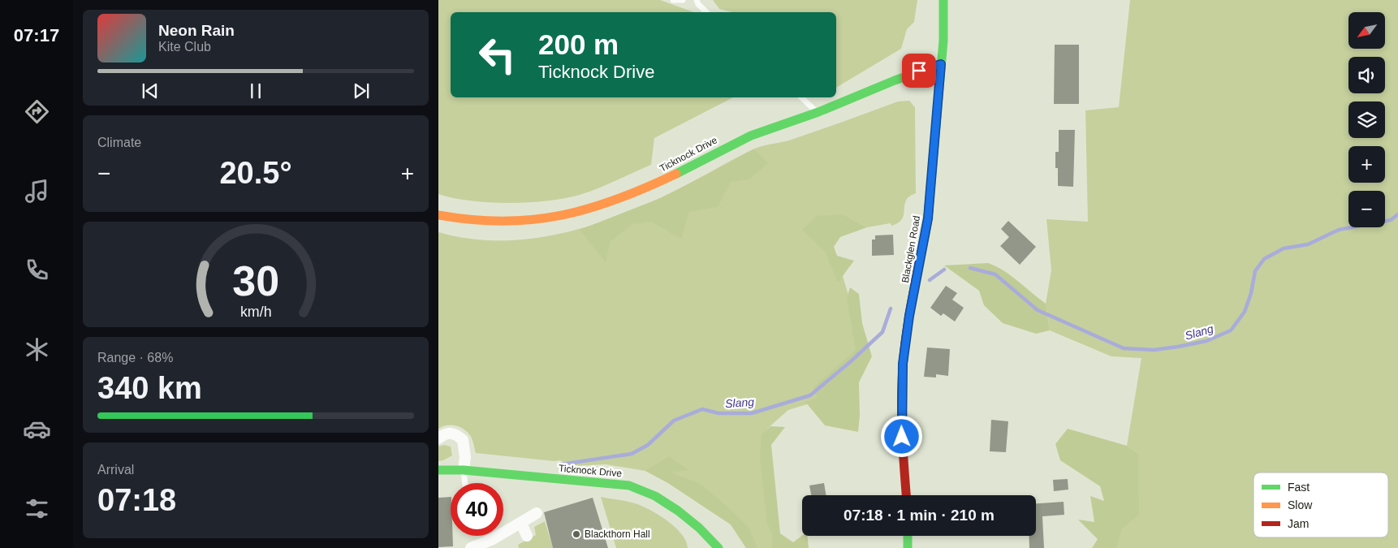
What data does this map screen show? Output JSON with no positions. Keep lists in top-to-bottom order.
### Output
{
  "streets": {
    "street": ["Ticknock Drive", "Blackglen Road"]
  },
  "crossings": [
    ["Ticknock Drive", "Blackglen Road"]
  ],
  "water": ["Slang"],
  "places": ["Blackthorn Hall"],
  "legend": ["Fast", "Slow", "Jam"],
  "north": "bottom left",
  "page": {
    "tabs": "07:17",
    "map_buttons": ["+", "−"],
    "turn": ["200 m", "Ticknock Drive"],
    "song": ["Neon Rain", "Kite Club"],
    "tile": [
      "Climate",
      ["Range · 68%", "340 km"],
      ["Arrival", "07:18"]
    ],
    "heat": ["−", "20.5°", "+"],
    "limit": "40",
    "trip": "07:18 · 1 min · 210 m",
    "gauge": ["30", "km/h"]
  }
}
